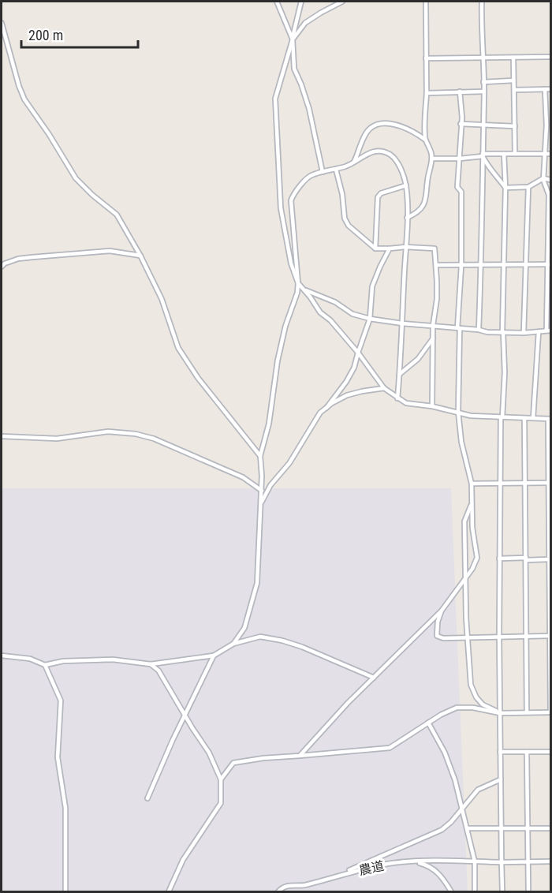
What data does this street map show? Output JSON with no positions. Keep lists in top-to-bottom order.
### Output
{
  "streets": {
    "street": ["農道"]
  },
  "scale_bar": "200 m"
}
